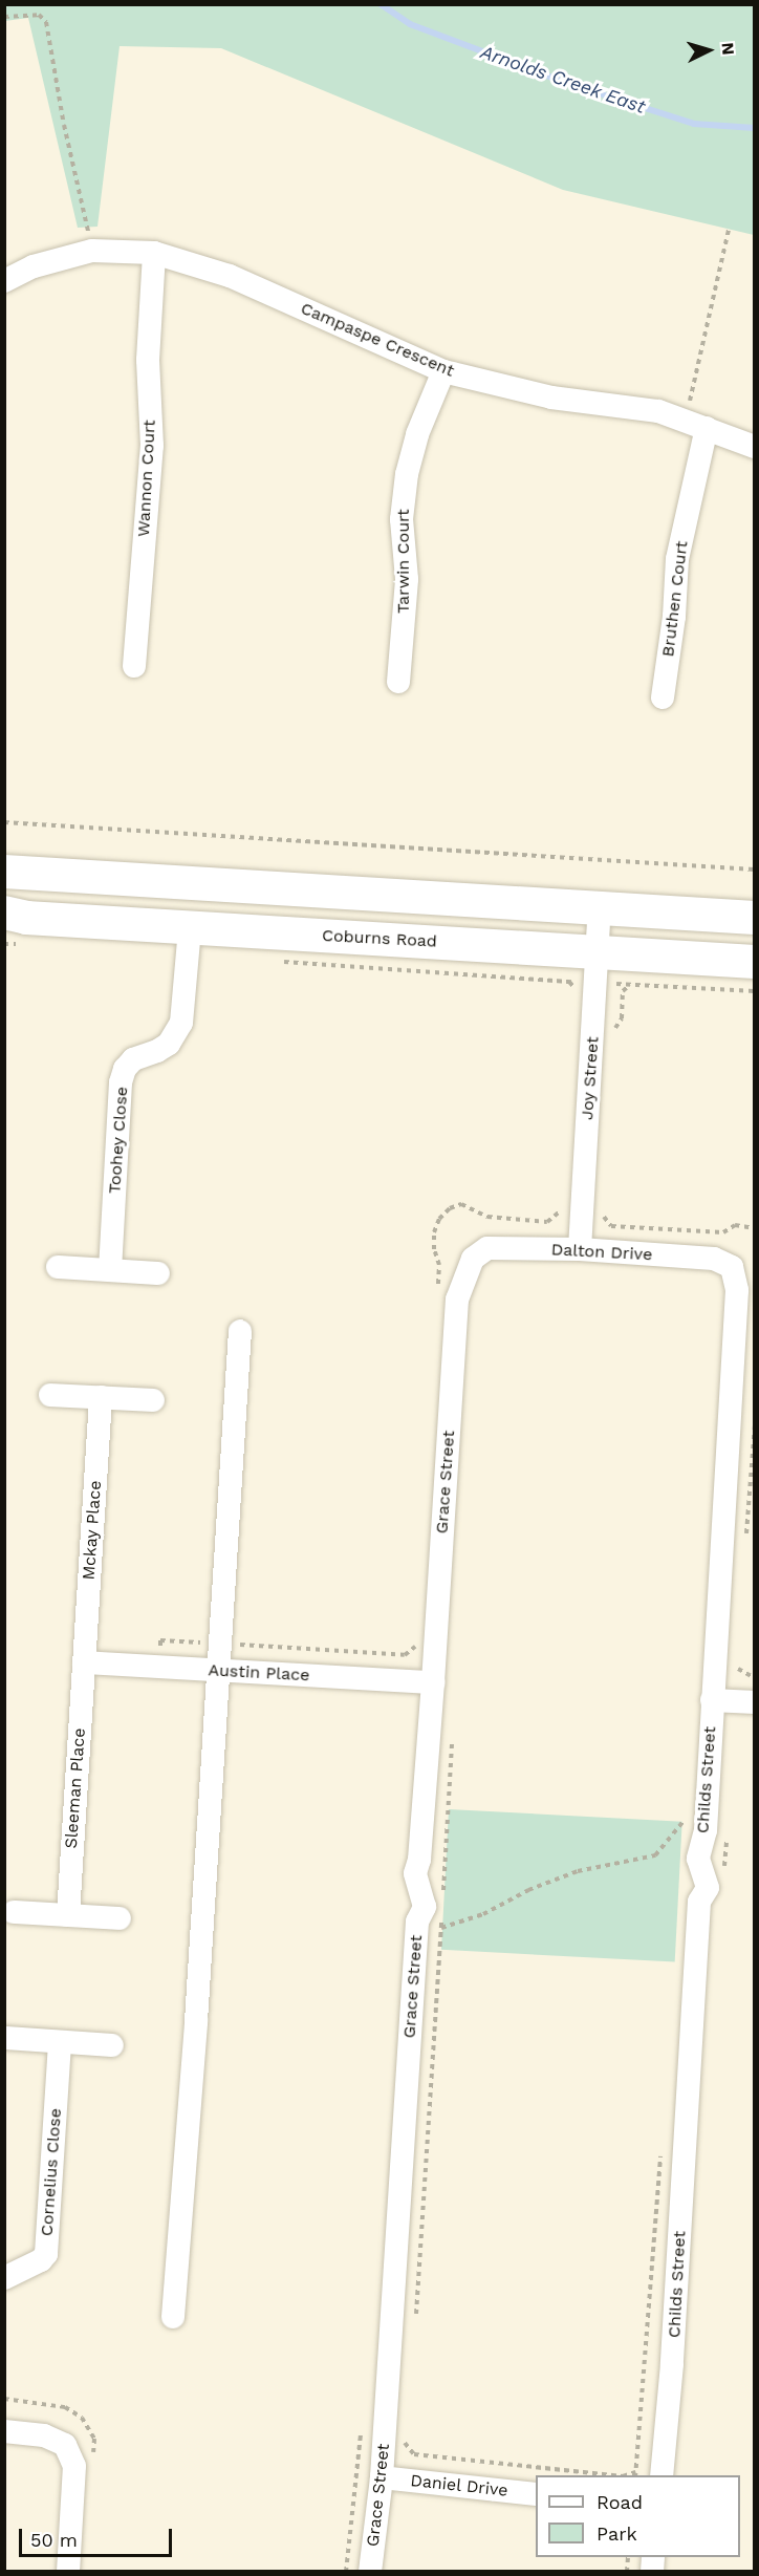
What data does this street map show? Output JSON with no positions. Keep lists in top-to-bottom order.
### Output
{
  "streets": {
    "street": [
      "Campaspe Crescent",
      "Wannon Court",
      "Tarwin Court",
      "Bruthen Court",
      "Coburns Road",
      "Joy Street",
      "Toohey Close",
      "Dalton Drive",
      "Grace Street",
      "Mckay Place",
      "Austin Place",
      "Childs Street",
      "Sleeman Place",
      "Cornelius Close",
      "Daniel Drive"
    ]
  },
  "crossings": [
    ["Campaspe Crescent", "Wannon Court"],
    ["Campaspe Crescent", "Tarwin Court"],
    ["Campaspe Crescent", "Bruthen Court"],
    ["Coburns Road", "Joy Street"],
    ["Coburns Road", "Toohey Close"],
    ["Joy Street", "Dalton Drive"],
    ["Dalton Drive", "Grace Street"],
    ["Dalton Drive", "Childs Street"],
    ["Grace Street", "Austin Place"],
    ["Grace Street", "Daniel Drive"],
    ["Mckay Place", "Austin Place"],
    ["Mckay Place", "Sleeman Place"],
    ["Austin Place", "Sleeman Place"]
  ],
  "water": ["Arnolds Creek East"],
  "legend": ["Road", "Park"],
  "scale_bar": "50 m",
  "north": "right"
}
